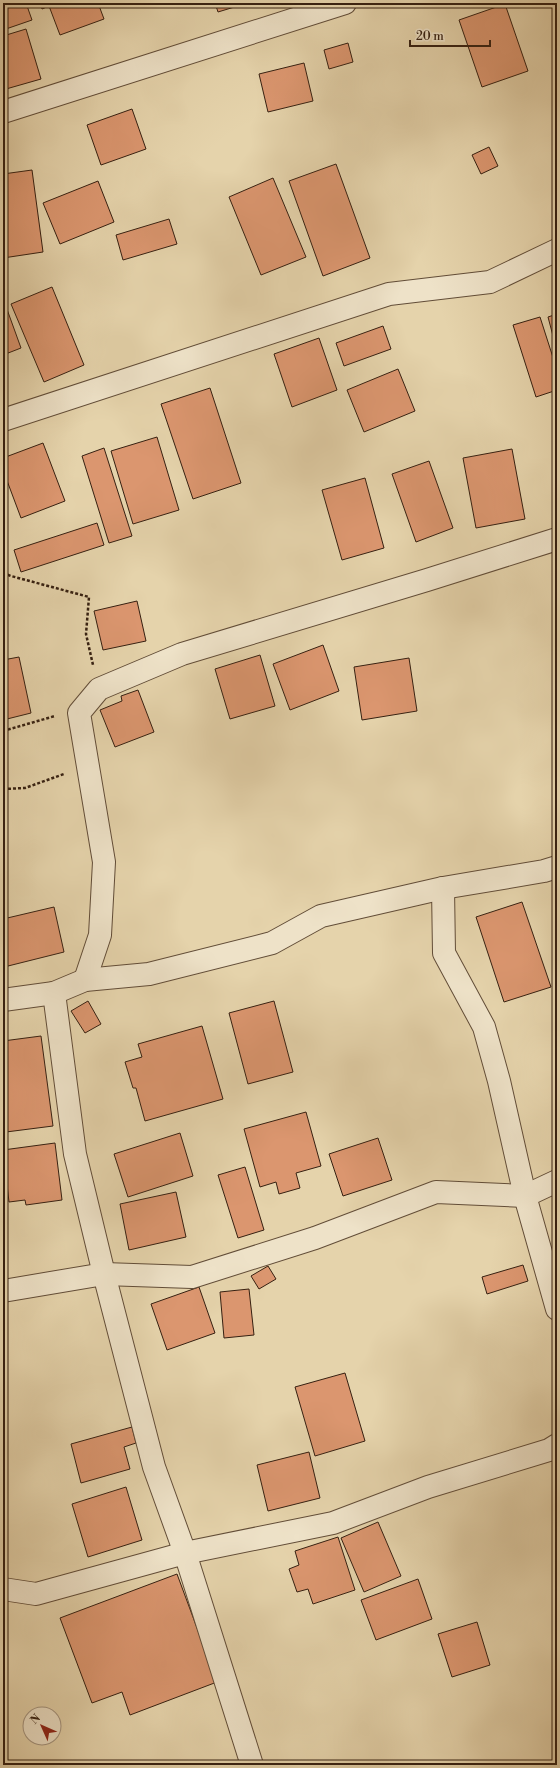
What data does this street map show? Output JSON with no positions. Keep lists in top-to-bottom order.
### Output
{
  "scale_bar": "20 m",
  "north": "top left"
}
